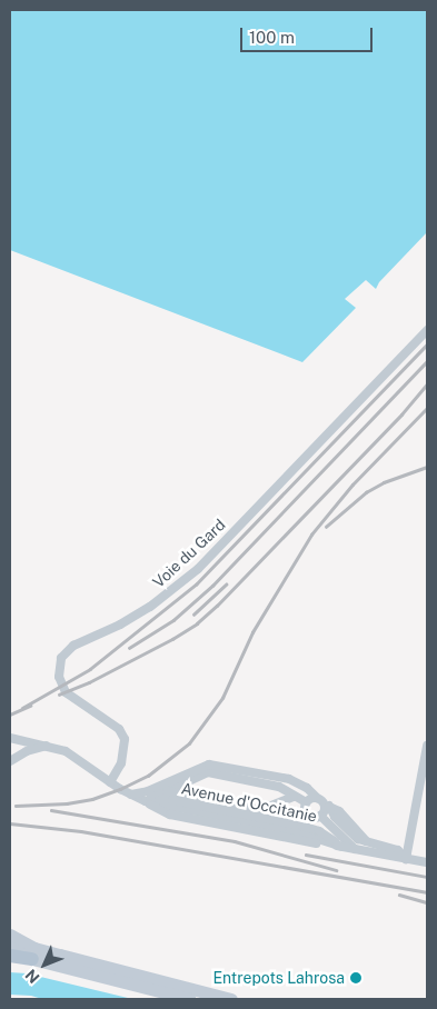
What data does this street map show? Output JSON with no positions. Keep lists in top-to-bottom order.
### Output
{
  "streets": {
    "street": ["Voie du Gard", "Avenue d'Occitanie"]
  },
  "crossings": [
    ["Voie du Gard", "Avenue d'Occitanie"]
  ],
  "places": ["Entrepots Lahrosa"],
  "scale_bar": "100 m",
  "north": "bottom left"
}
